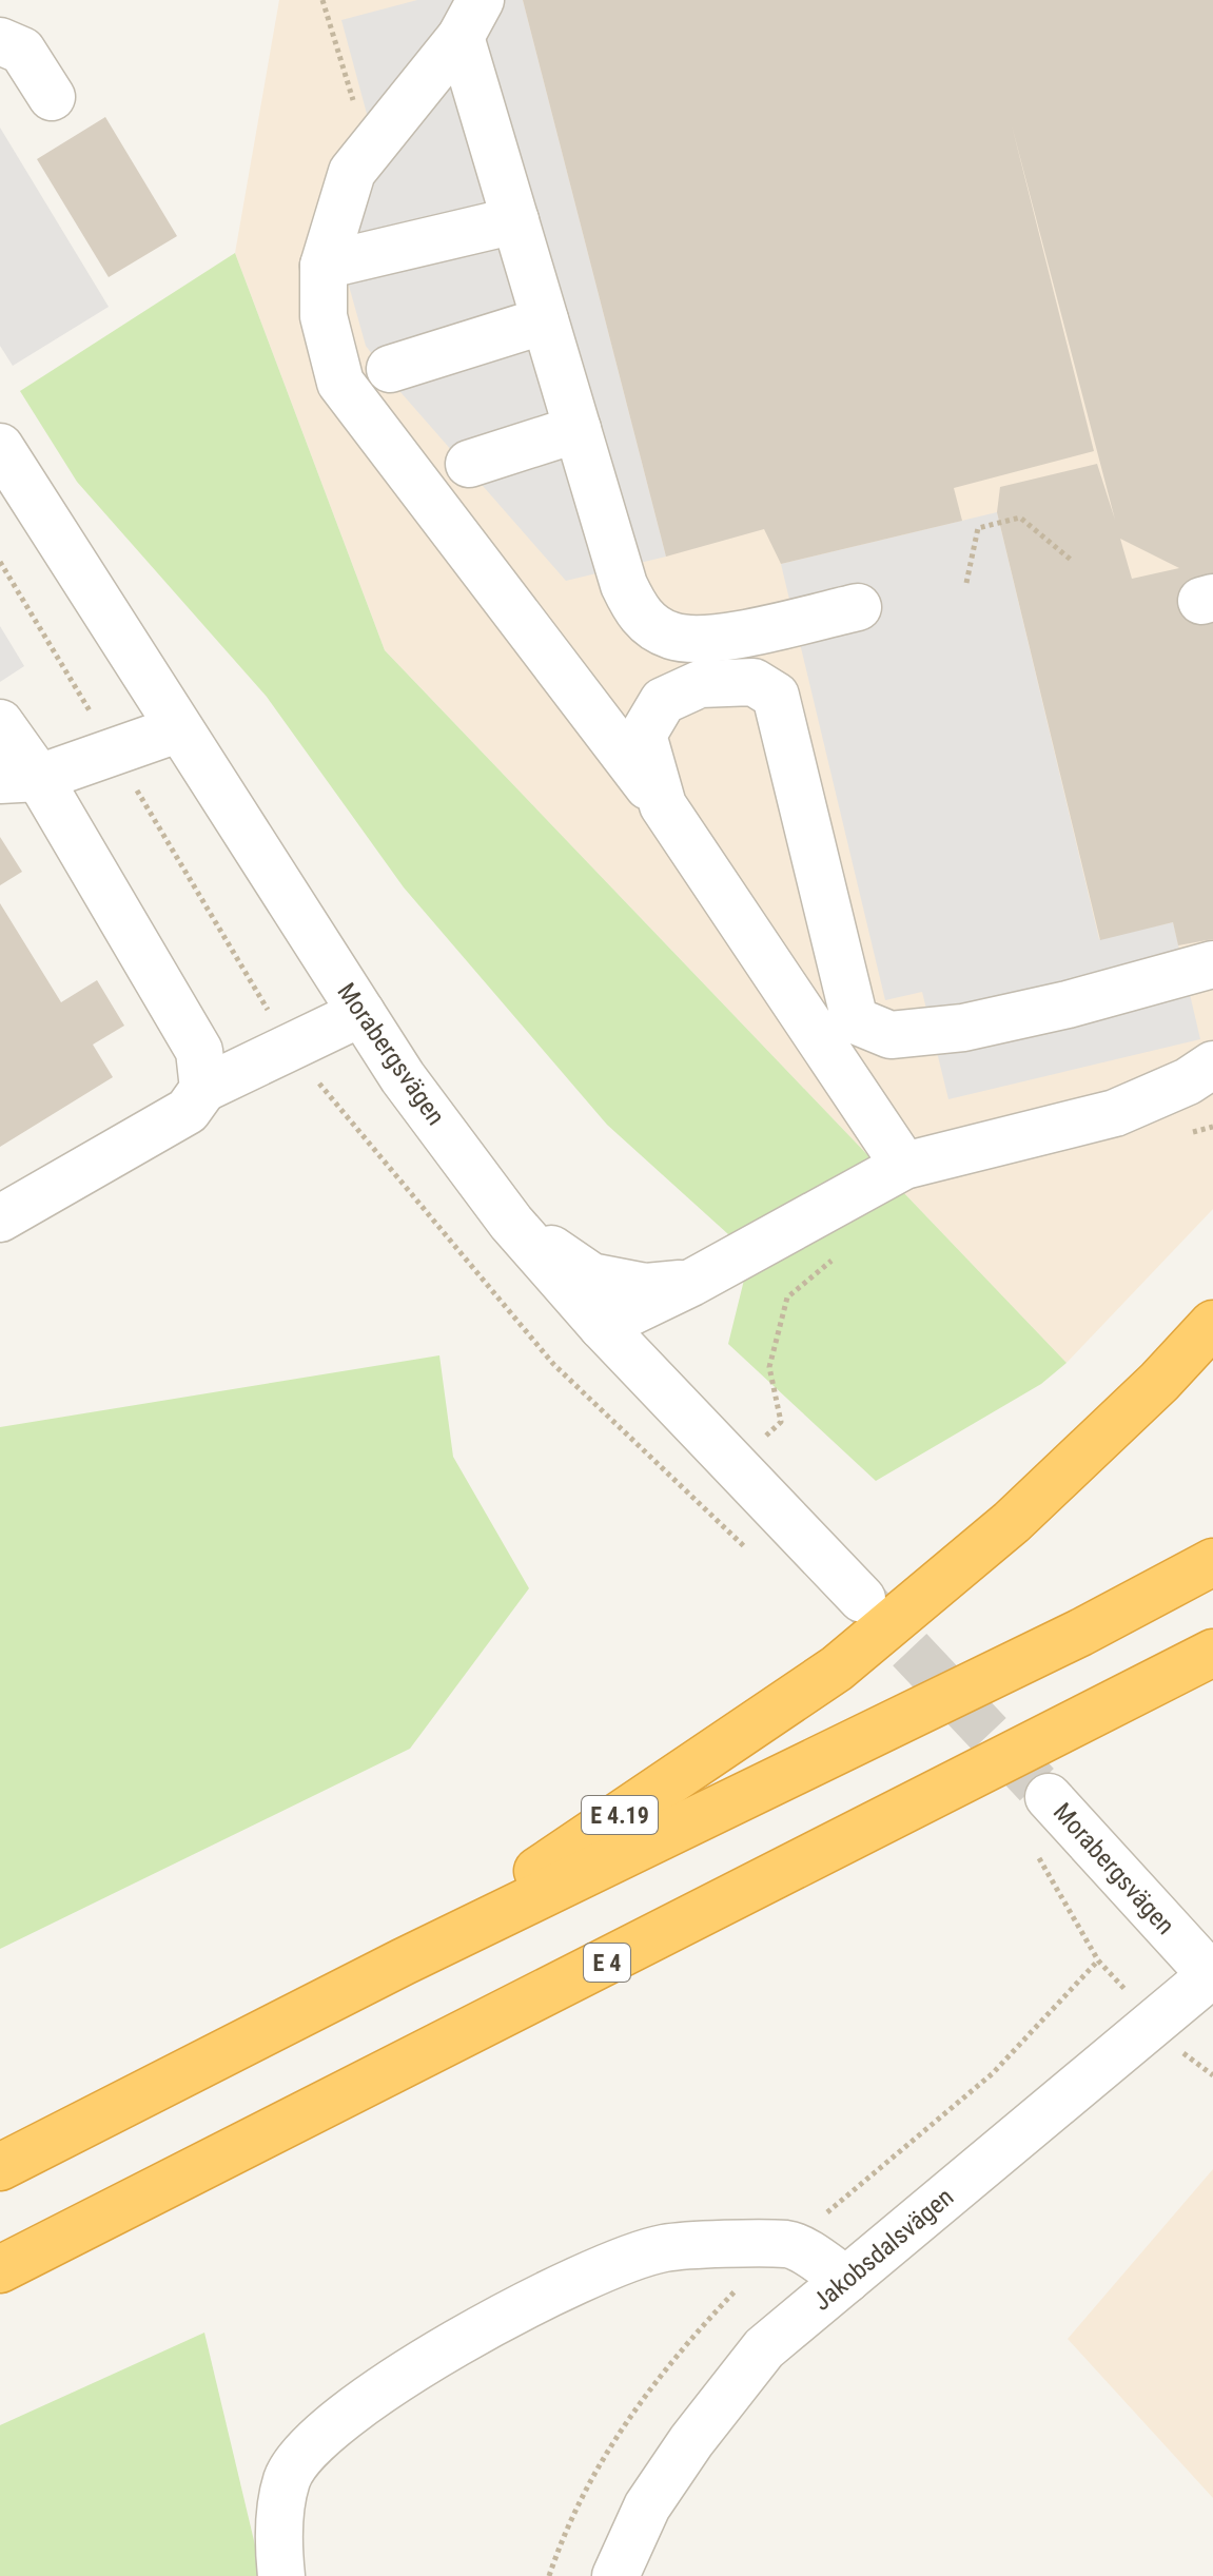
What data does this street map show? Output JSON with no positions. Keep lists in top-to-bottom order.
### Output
{
  "streets": {
    "highway": ["E 4.19", "E 4"],
    "street": ["Morabergsvägen", "Jakobsdalsvägen"]
  },
  "crossings": [
    ["Morabergsvägen", "Jakobsdalsvägen"]
  ]
}
